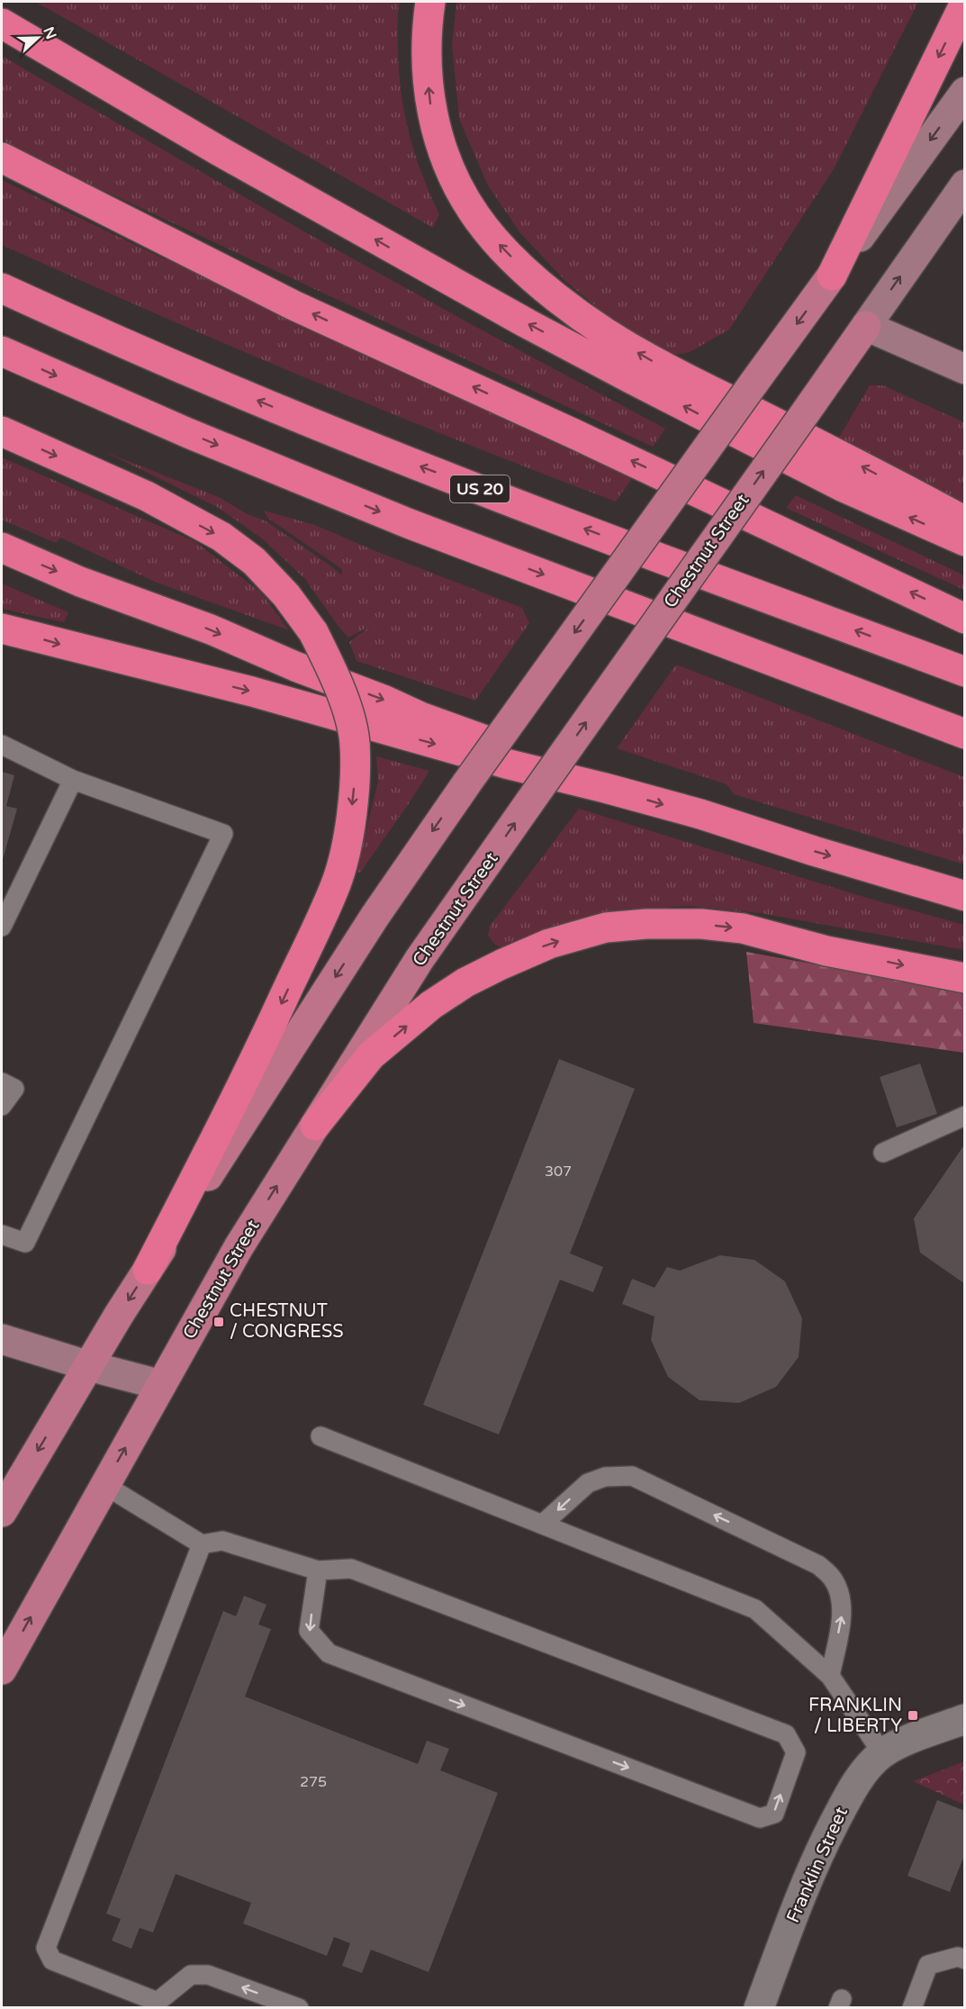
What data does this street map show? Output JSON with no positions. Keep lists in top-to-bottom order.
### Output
{
  "streets": {
    "highway": ["US 20"],
    "main road": ["Chestnut Street"],
    "street": ["Franklin Street"]
  },
  "places": {
    "transit": ["CHESTNUT / CONGRESS", "FRANKLIN / LIBERTY"]
  },
  "house_numbers": ["307", "275"],
  "north": "right"
}
